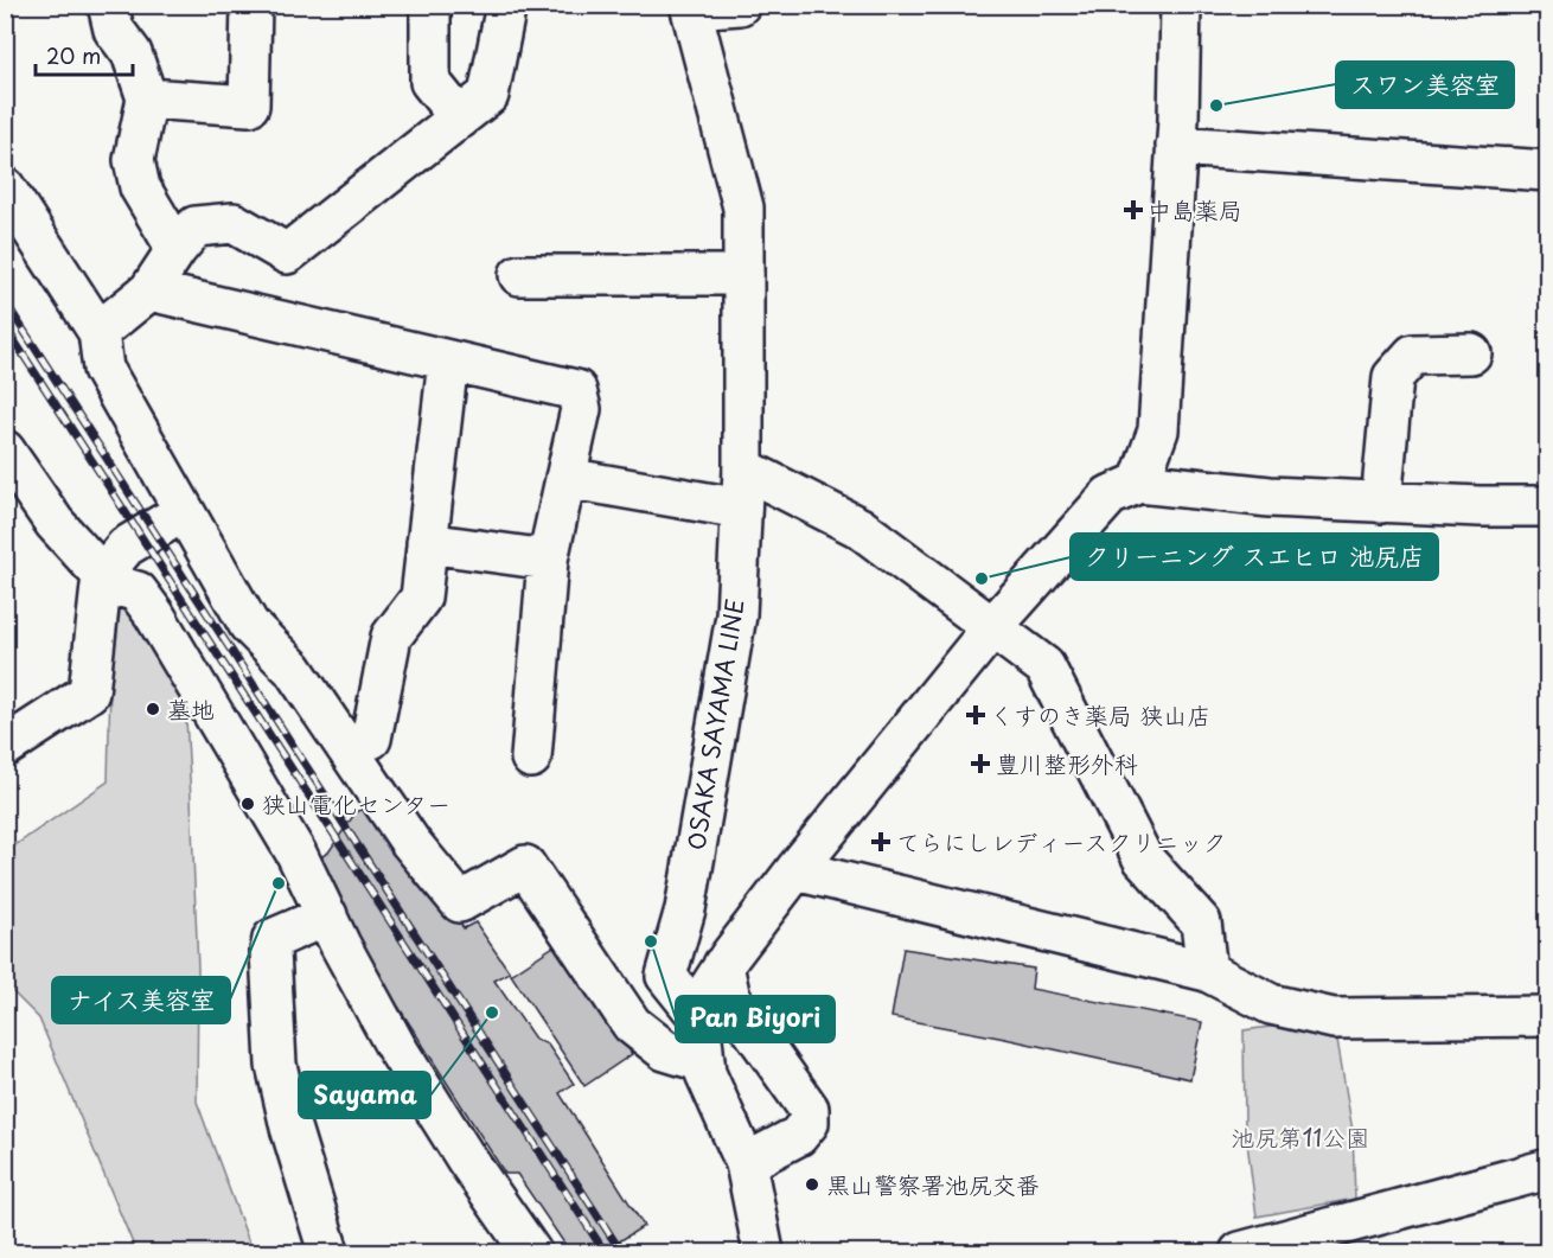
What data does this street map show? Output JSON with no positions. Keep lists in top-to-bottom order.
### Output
{
  "streets": {
    "street": ["OSAKA SAYAMA LINE"]
  },
  "parks": ["池尻第11公園"],
  "places": {
    "other": [
      "スワン美容室",
      "クリーニング スエヒロ 池尻店",
      "墓地",
      "狭山電化センター",
      "ナイス美容室",
      "Pan Biyori",
      "Sayama",
      "黒山警察署池尻交番"
    ],
    "health": [
      "中島薬局",
      "くすのき薬局 狭山店",
      "豊川整形外科",
      "てらにしレディースクリニック"
    ]
  },
  "scale_bar": "20 m"
}
